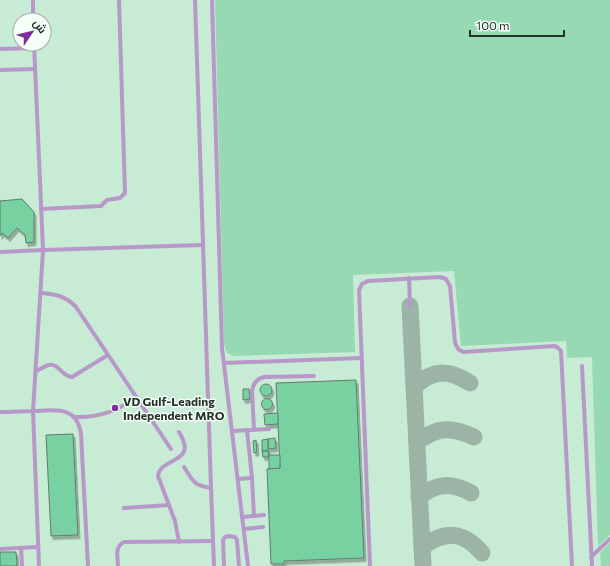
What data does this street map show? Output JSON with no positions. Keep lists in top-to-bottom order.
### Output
{
  "places": ["VD Gulf-Leading Independent MRO"],
  "scale_bar": "100 m",
  "north": "top right"
}
